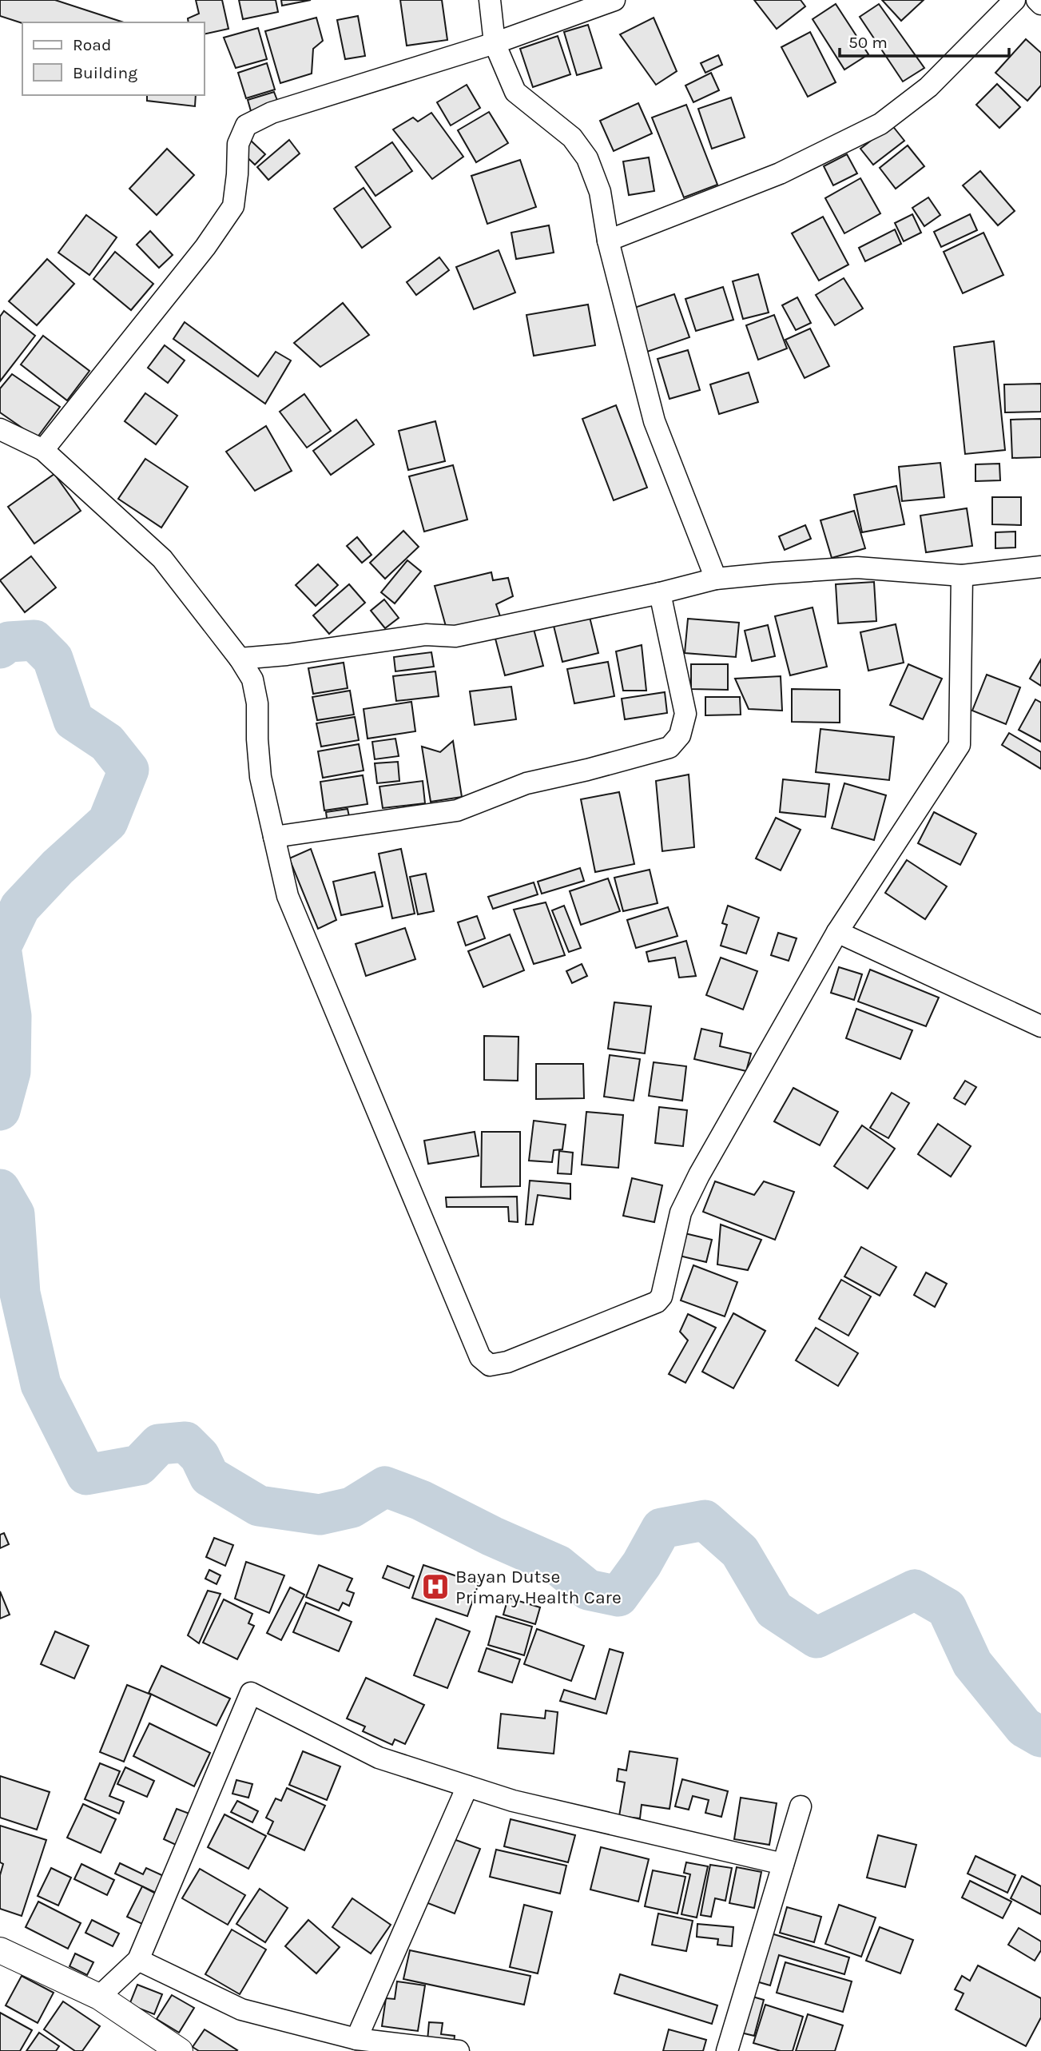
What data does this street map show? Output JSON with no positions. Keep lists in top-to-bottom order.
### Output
{
  "places": {
    "hospital": ["Bayan Dutse Primary Health Care"]
  },
  "legend": ["Road", "Building"],
  "scale_bar": "50 m"
}
